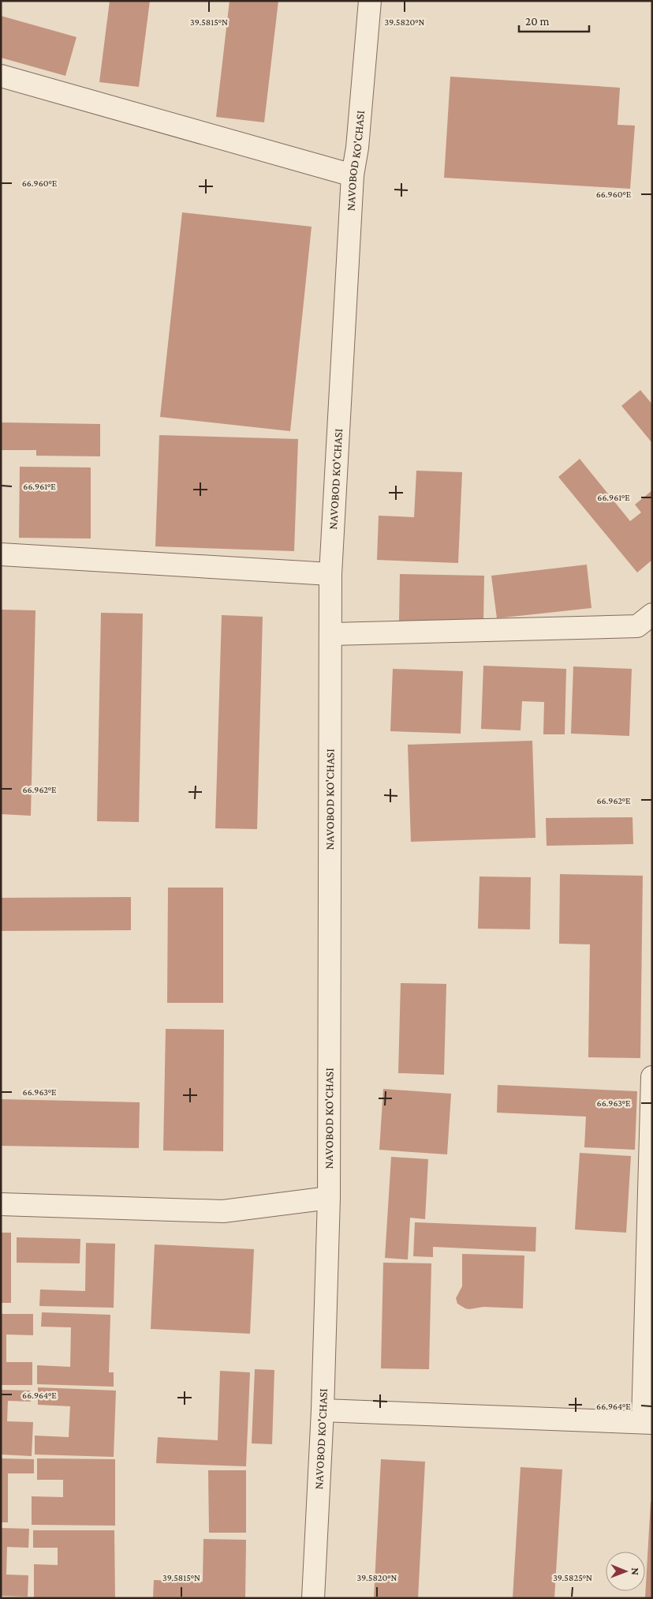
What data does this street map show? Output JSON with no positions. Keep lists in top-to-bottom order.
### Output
{
  "streets": {
    "street": ["NAVOBOD KO'CHASI"]
  },
  "scale_bar": "20 m",
  "north": "right",
  "coordinates": [
    "39.5815°N",
    "39.5820°N",
    "66.960°E",
    "66.961°E",
    "66.962°E",
    "66.963°E",
    "66.964°E",
    "39.5825°N"
  ]
}
